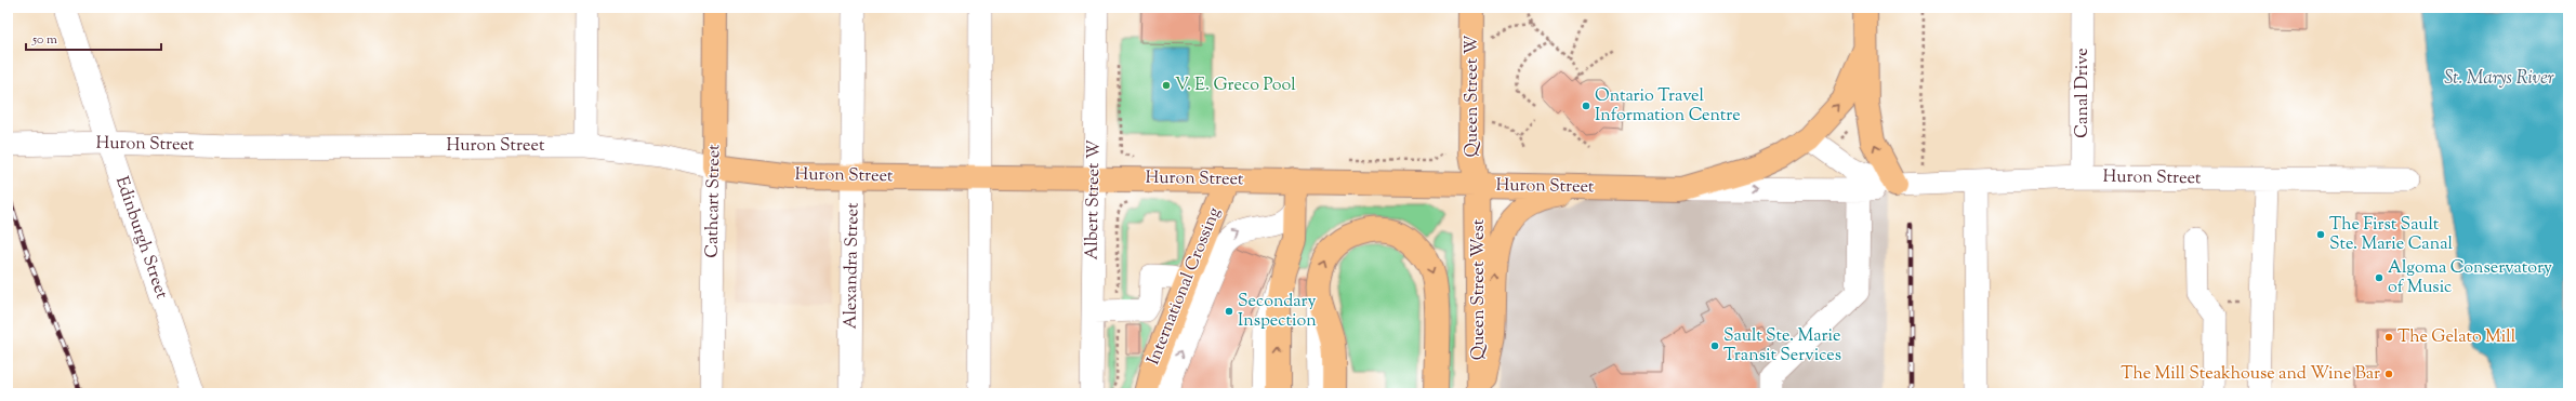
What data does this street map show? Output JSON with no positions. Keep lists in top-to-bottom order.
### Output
{
  "streets": {
    "main road": [
      "Queen Street W",
      "Huron Street",
      "Cathcart Street",
      "International Crossing",
      "Queen Street West"
    ],
    "street": [
      "Canal Drive",
      "Albert Street W",
      "Edinburgh Street",
      "Alexandra Street"
    ]
  },
  "crossings": [
    ["Canal Drive", "Huron Street"],
    ["Queen Street W", "Huron Street"],
    ["Queen Street W", "Queen Street West"],
    ["Huron Street", "Albert Street W"],
    ["Huron Street", "Cathcart Street"],
    ["Huron Street", "Edinburgh Street"],
    ["Huron Street", "Alexandra Street"],
    ["Huron Street", "International Crossing"],
    ["Huron Street", "Queen Street West"]
  ],
  "water": ["St. Marys River"],
  "places": [
    "V. E. Greco Pool",
    "Ontario Travel Information Centre",
    "The First Sault Ste. Marie Canal",
    "Algoma Conservatory of Music",
    "Secondary Inspection",
    "The Gelato Mill",
    "Sault Ste. Marie Transit Services",
    "The Mill Steakhouse and Wine Bar"
  ],
  "scale_bar": "50 m"
}
